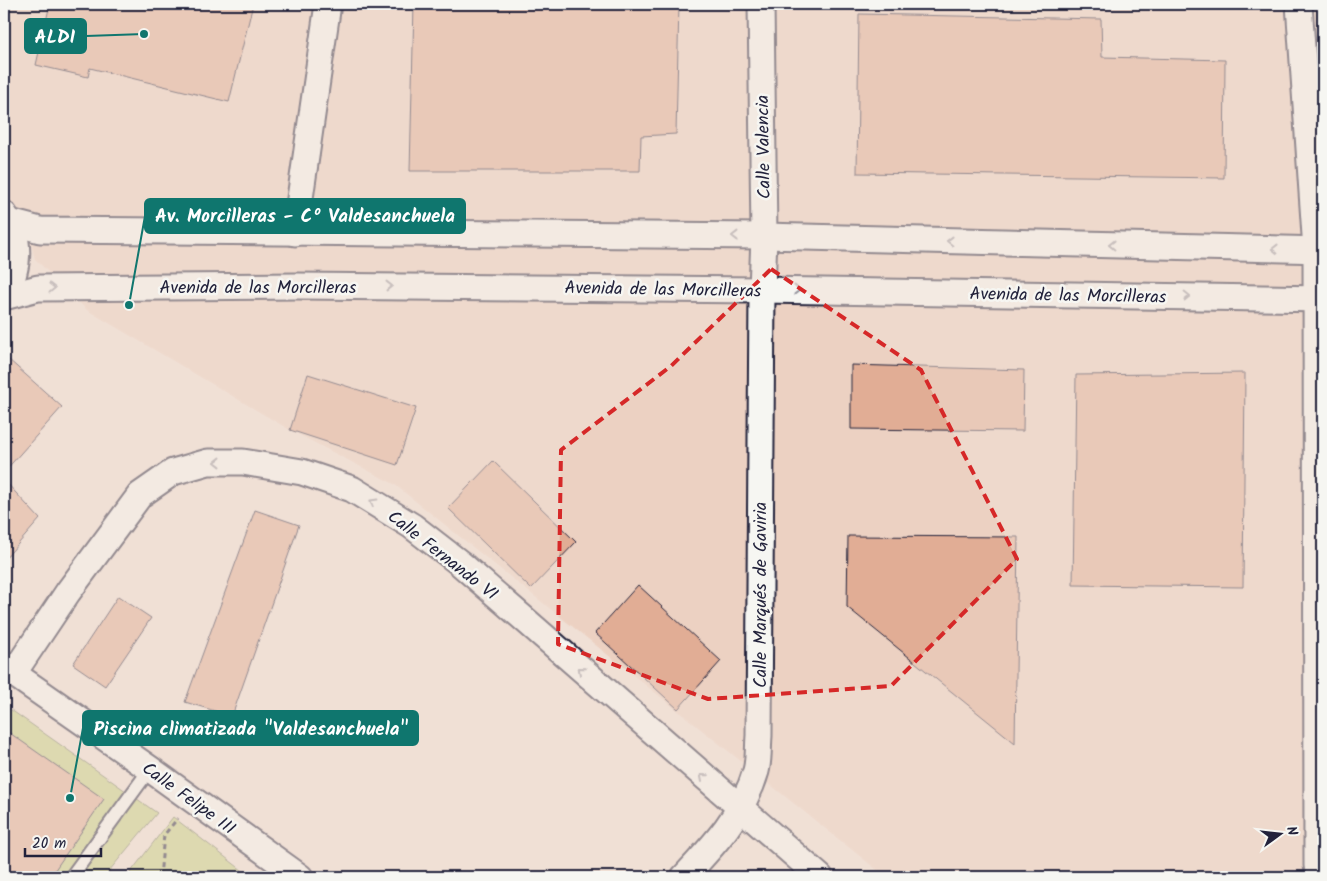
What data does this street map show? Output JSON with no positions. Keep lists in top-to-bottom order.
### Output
{
  "streets": {
    "street": [
      "Calle Valencia",
      "Avenida de las Morcilleras",
      "Calle Fernando VI",
      "Calle Marqués de Gaviria",
      "Calle Felipe III"
    ]
  },
  "crossings": [
    ["Calle Valencia", "Avenida de las Morcilleras"],
    ["Calle Valencia", "Calle Marqués de Gaviria"],
    ["Avenida de las Morcilleras", "Calle Marqués de Gaviria"],
    ["Calle Fernando VI", "Calle Marqués de Gaviria"],
    ["Calle Fernando VI", "Calle Felipe III"]
  ],
  "places": ["ALDI", "Av. Morcilleras - Cº Valdesanchuela", "Piscina climatizada \"Valdesanchuela\""],
  "scale_bar": "20 m",
  "north": "right"
}
